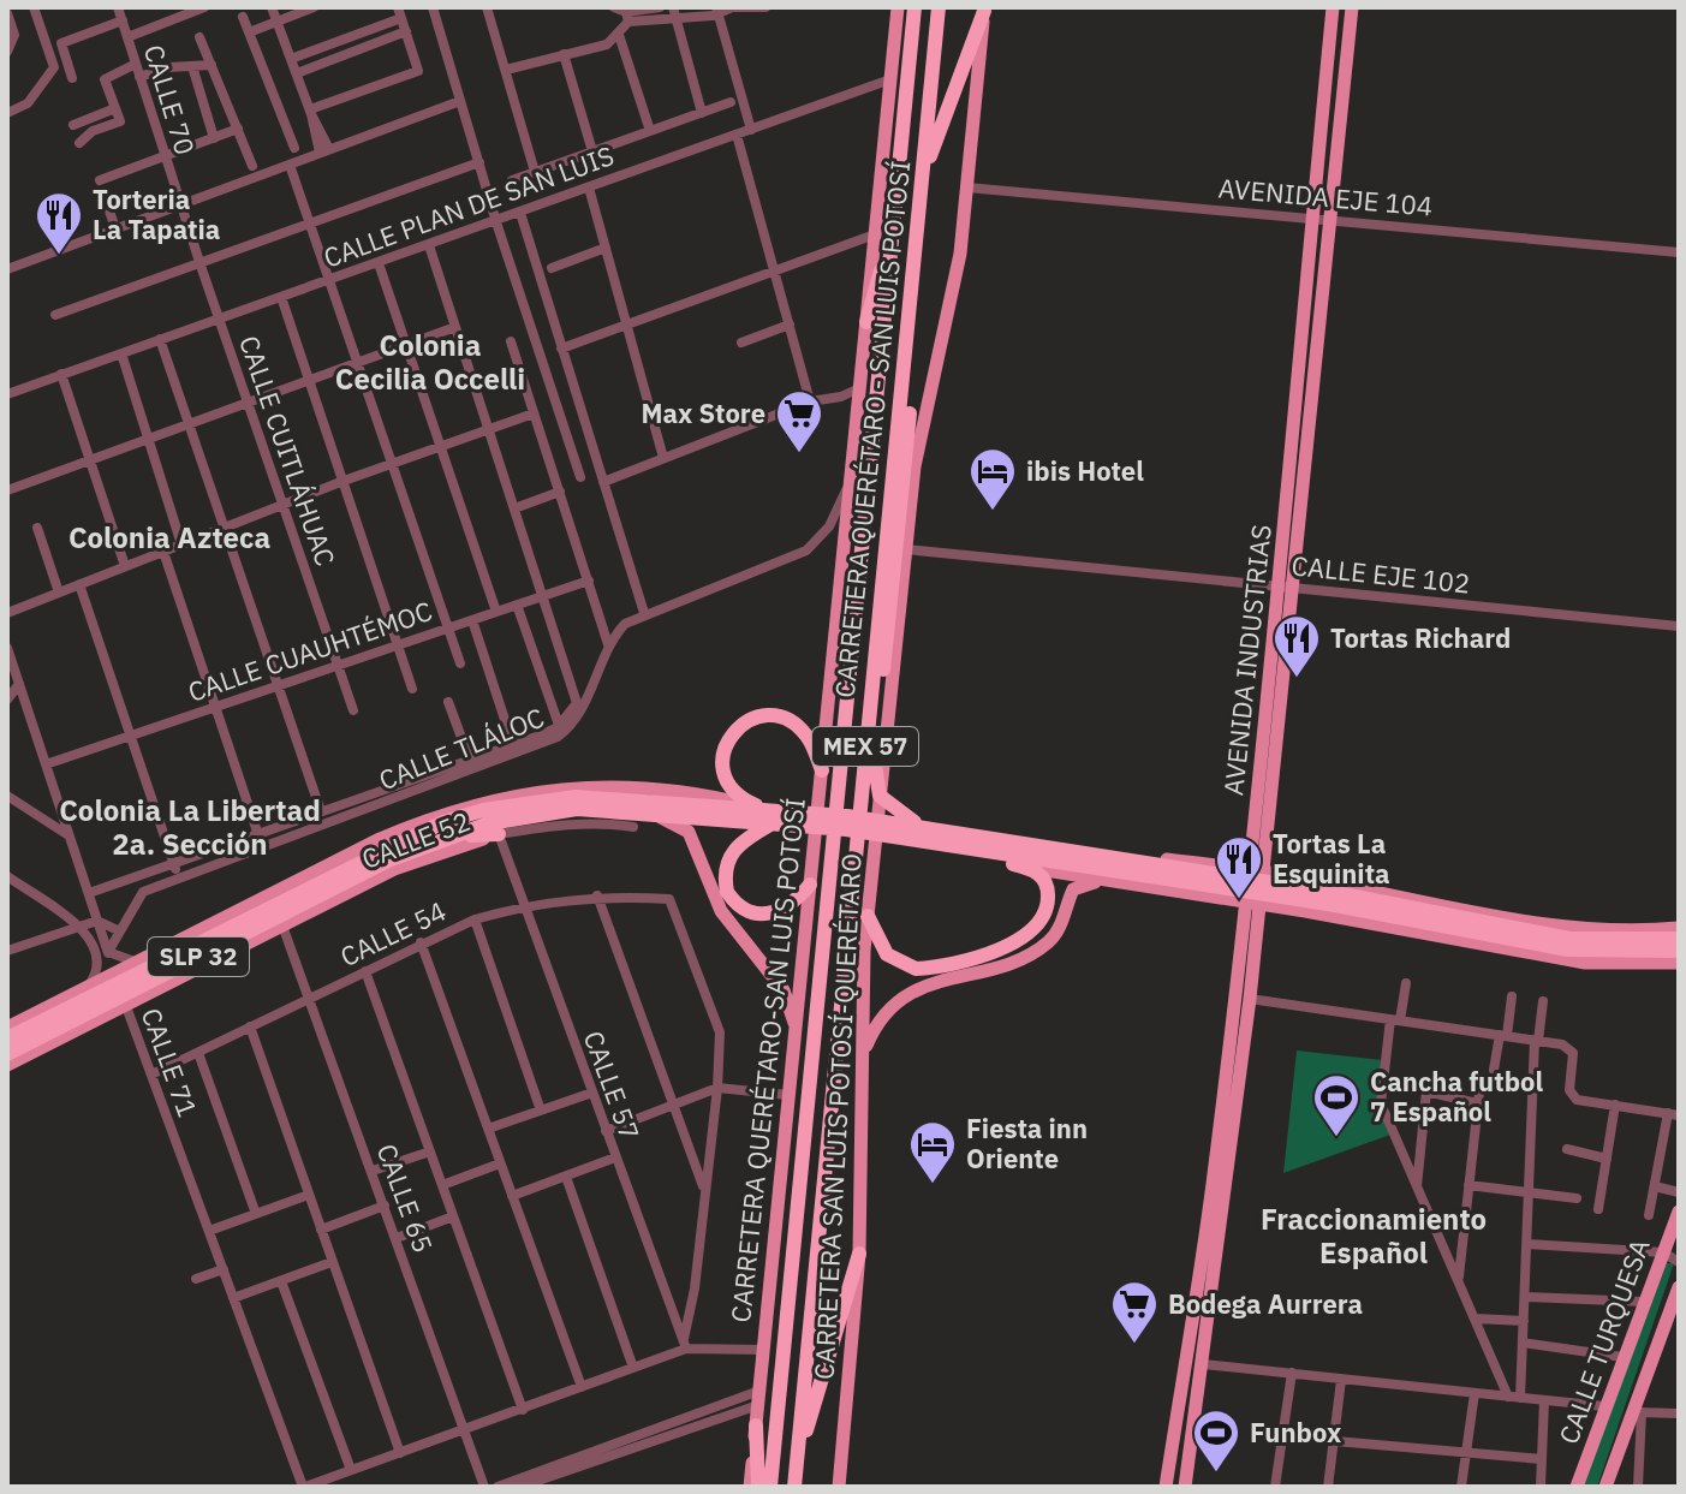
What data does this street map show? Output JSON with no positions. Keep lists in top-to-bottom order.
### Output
{
  "streets": {
    "highway": ["CARRETERA QUERÉTARO - SAN LUIS POTOSÍ", "MEX 57", "SLP 32"],
    "main road": [
      "AVENIDA INDUSTRIAS",
      "CALLE 52",
      "CARRETERA QUERÉTARO-SAN LUIS POTOSÍ",
      "CARRETERA SAN LUIS POTOSÍ-QUERÉTARO",
      "CALLE TURQUESA"
    ],
    "street": [
      "CALLE 70",
      "AVENIDA EJE 104",
      "CALLE PLAN DE SAN LUIS",
      "CALLE CUITLÁHUAC",
      "CALLE EJE 102",
      "CALLE CUAUHTÉMOC",
      "CALLE TLÁLOC",
      "CALLE 54",
      "CALLE 71",
      "CALLE 57",
      "CALLE 65"
    ]
  },
  "crossings": [
    ["CALLE 70", "CALLE CUITLÁHUAC"],
    ["AVENIDA EJE 104", "AVENIDA INDUSTRIAS"],
    ["AVENIDA EJE 104", "CARRETERA SAN LUIS POTOSÍ-QUERÉTARO"],
    ["CALLE PLAN DE SAN LUIS", "CALLE CUITLÁHUAC"],
    ["CALLE CUITLÁHUAC", "CALLE CUAUHTÉMOC"],
    ["CALLE EJE 102", "AVENIDA INDUSTRIAS"],
    ["CALLE EJE 102", "CARRETERA SAN LUIS POTOSÍ-QUERÉTARO"],
    ["CALLE CUAUHTÉMOC", "CALLE TLÁLOC"],
    ["CALLE CUAUHTÉMOC", "CALLE 71"],
    ["AVENIDA INDUSTRIAS", "SLP 32"],
    ["CALLE TLÁLOC", "CARRETERA QUERÉTARO-SAN LUIS POTOSÍ"],
    ["CALLE TLÁLOC", "CALLE 71"],
    ["CALLE 52", "SLP 32"],
    ["CALLE 52", "CALLE 71"],
    ["CALLE 52", "CALLE 57"],
    ["CALLE 52", "CALLE 65"],
    ["CALLE 54", "CALLE 71"],
    ["CALLE 54", "CALLE 57"],
    ["CALLE 54", "CALLE 65"]
  ],
  "districts": [
    "Colonia Cecilia Occelli",
    "Colonia Azteca",
    "Colonia La Libertad 2a. Sección",
    "Fraccionamiento Español"
  ],
  "places": {
    "restaurant": ["Torteria La Tapatia", "Tortas Richard", "Tortas La Esquinita"],
    "supermarket": ["Max Store", "Bodega Aurrera"],
    "hotel": ["ibis Hotel", "Fiesta inn Oriente"],
    "sports": ["Cancha futbol 7 Español", "Funbox"]
  }
}
